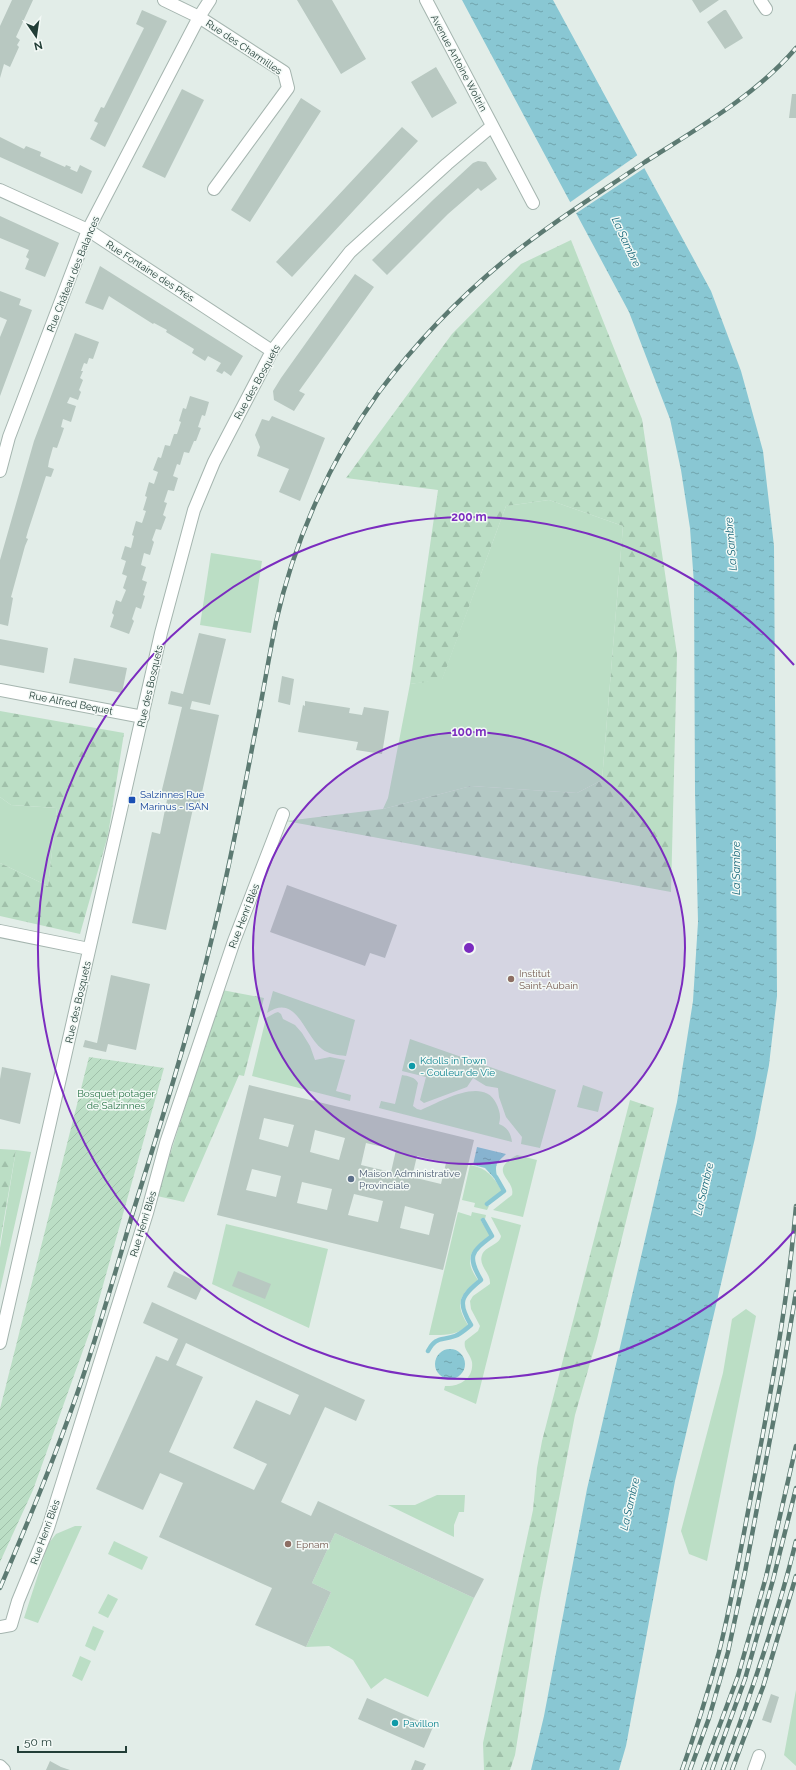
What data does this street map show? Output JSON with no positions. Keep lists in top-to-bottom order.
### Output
{
  "streets": {
    "street": [
      "Rue des Charmilles",
      "Avenue Antoine Woitrin",
      "Rue Fontaine des Prés",
      "Rue Château des Balances",
      "Rue des Bosquets",
      "Rue Alfred Bequet",
      "Rue Henri Blès"
    ]
  },
  "crossings": [
    ["Rue des Charmilles", "Rue Château des Balances"],
    ["Avenue Antoine Woitrin", "Rue des Bosquets"],
    ["Rue Fontaine des Prés", "Rue Château des Balances"],
    ["Rue Fontaine des Prés", "Rue des Bosquets"],
    ["Rue des Bosquets", "Rue Alfred Bequet"]
  ],
  "water": ["La Sambre"],
  "parks": ["Bosquet potager de Salzinnes"],
  "places": {
    "transit": ["Salzinnes Rue Marinus - ISAN"],
    "other": [
      "Institut Saint-Aubain",
      "Kdolls in Town - Couleur de Vie",
      "Maison Administrative Provinciale",
      "Epnam",
      "Pavillon"
    ]
  },
  "scale_bar": "50 m",
  "north": "bottom",
  "rings": ["200 m", "100 m"]
}
